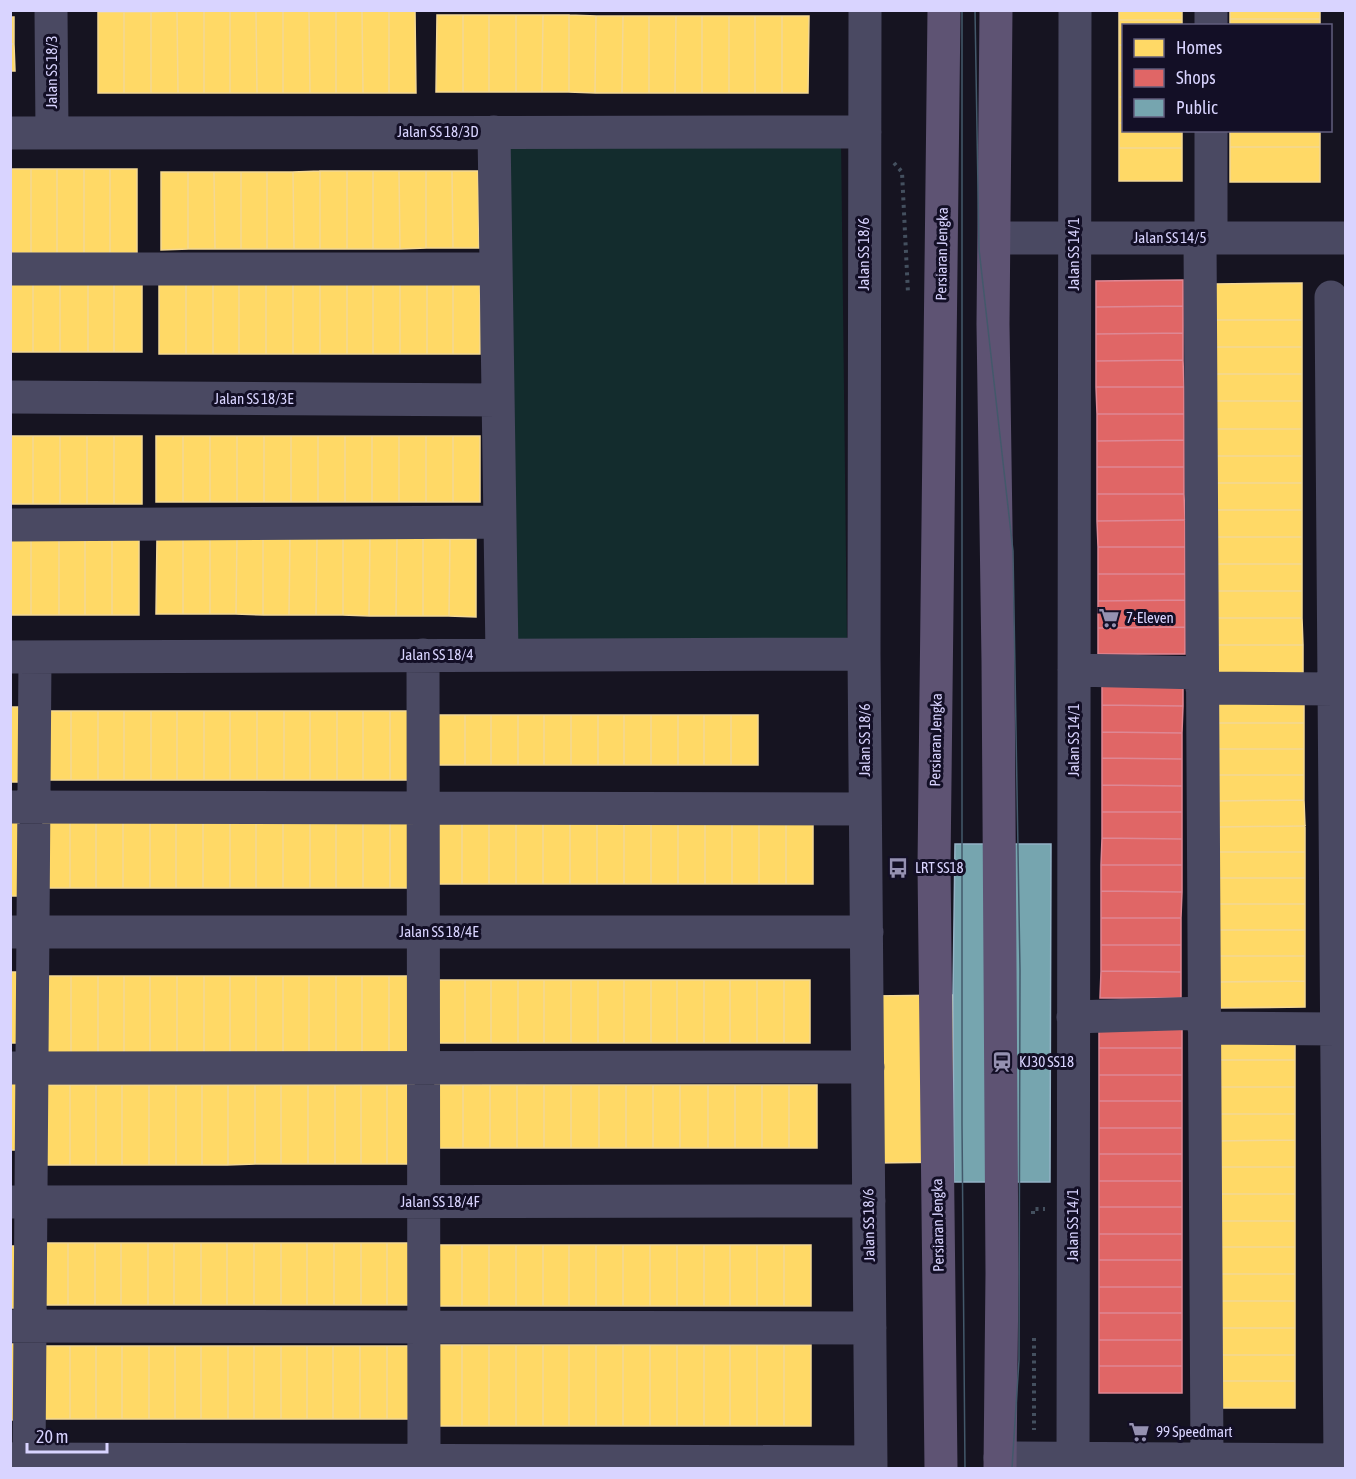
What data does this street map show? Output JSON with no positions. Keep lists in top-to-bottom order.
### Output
{
  "streets": {
    "main road": ["Persiaran Jengka"],
    "street": [
      "Jalan SS 18/3",
      "Jalan SS 18/3D",
      "Jalan SS 14/5",
      "Jalan SS 18/6",
      "Jalan SS 14/1",
      "Jalan SS 18/3E",
      "Jalan SS 18/4",
      "Jalan SS 18/4E",
      "Jalan SS 18/4F"
    ]
  },
  "crossings": [
    ["Jalan SS 18/3", "Jalan SS 18/3D"],
    ["Jalan SS 18/3D", "Jalan SS 18/6"],
    ["Jalan SS 14/5", "Jalan SS 14/1"],
    ["Jalan SS 18/6", "Jalan SS 18/4"],
    ["Jalan SS 18/6", "Jalan SS 18/4E"],
    ["Jalan SS 18/6", "Jalan SS 18/4F"]
  ],
  "places": {
    "supermarket": ["7-Eleven", "99 Speedmart"],
    "bus stop": ["LRT SS18"],
    "station": ["KJ30 SS18"]
  },
  "legend": ["Homes", "Shops", "Public"],
  "scale_bar": "20 m"
}
